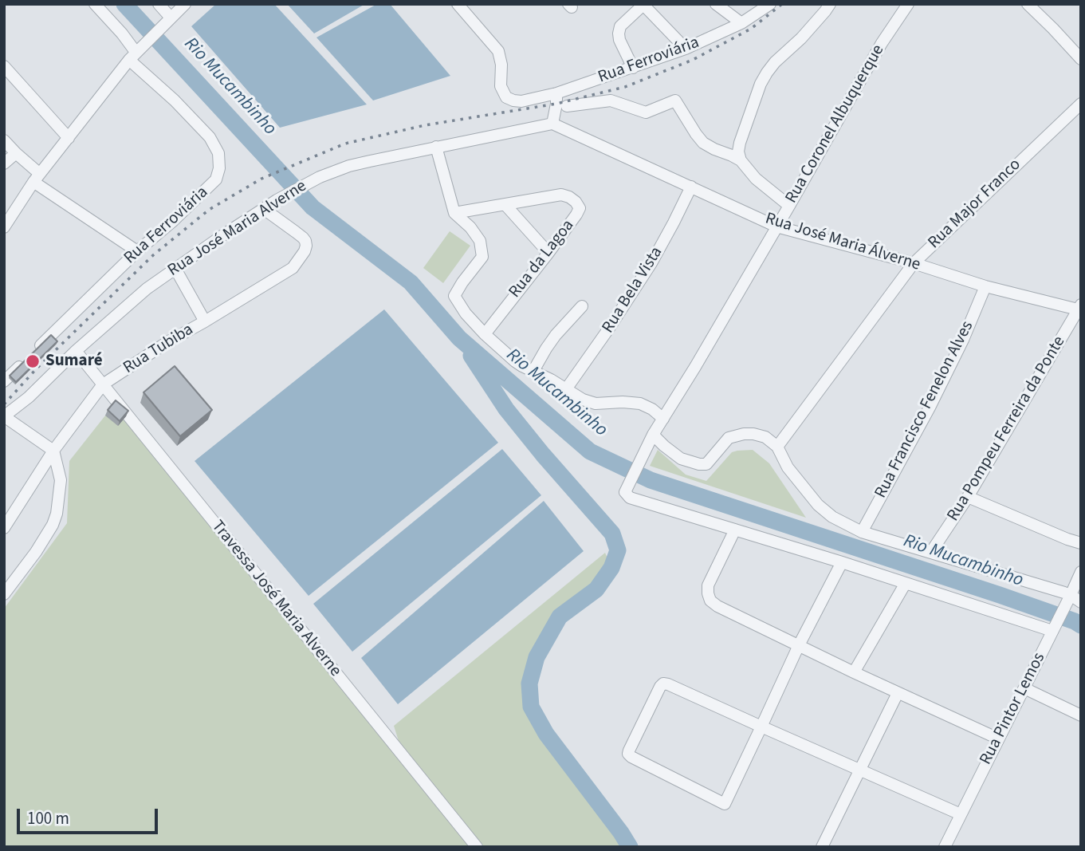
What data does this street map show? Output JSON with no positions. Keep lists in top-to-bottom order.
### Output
{
  "streets": {
    "street": [
      "Rua Ferroviária",
      "Rua Coronel Albuquerque",
      "Rua Major Franco",
      "Rua José Maria Alverne",
      "Rua José Maria Álverne",
      "Rua da Lagoa",
      "Rua Bela Vista",
      "Rua Tubiba",
      "Rua Francisco Fenelon Alves",
      "Rua Pompeu Ferreira da Ponte",
      "Travessa José Maria Alverne",
      "Rua Pintor Lemos"
    ]
  },
  "crossings": [
    ["Rua Coronel Albuquerque", "Rua José Maria Álverne"],
    ["Rua Major Franco", "Rua José Maria Álverne"],
    ["Rua José Maria Alverne", "Rua José Maria Álverne"],
    ["Rua José Maria Alverne", "Rua Tubiba"],
    ["Rua José Maria Alverne", "Travessa José Maria Alverne"],
    ["Rua José Maria Álverne", "Rua Bela Vista"],
    ["Rua José Maria Álverne", "Rua Francisco Fenelon Alves"],
    ["Rua José Maria Álverne", "Rua Pompeu Ferreira da Ponte"],
    ["Rua Tubiba", "Travessa José Maria Alverne"]
  ],
  "water": ["Rio Mucambinho"],
  "places": ["Sumaré"],
  "scale_bar": "100 m"
}
